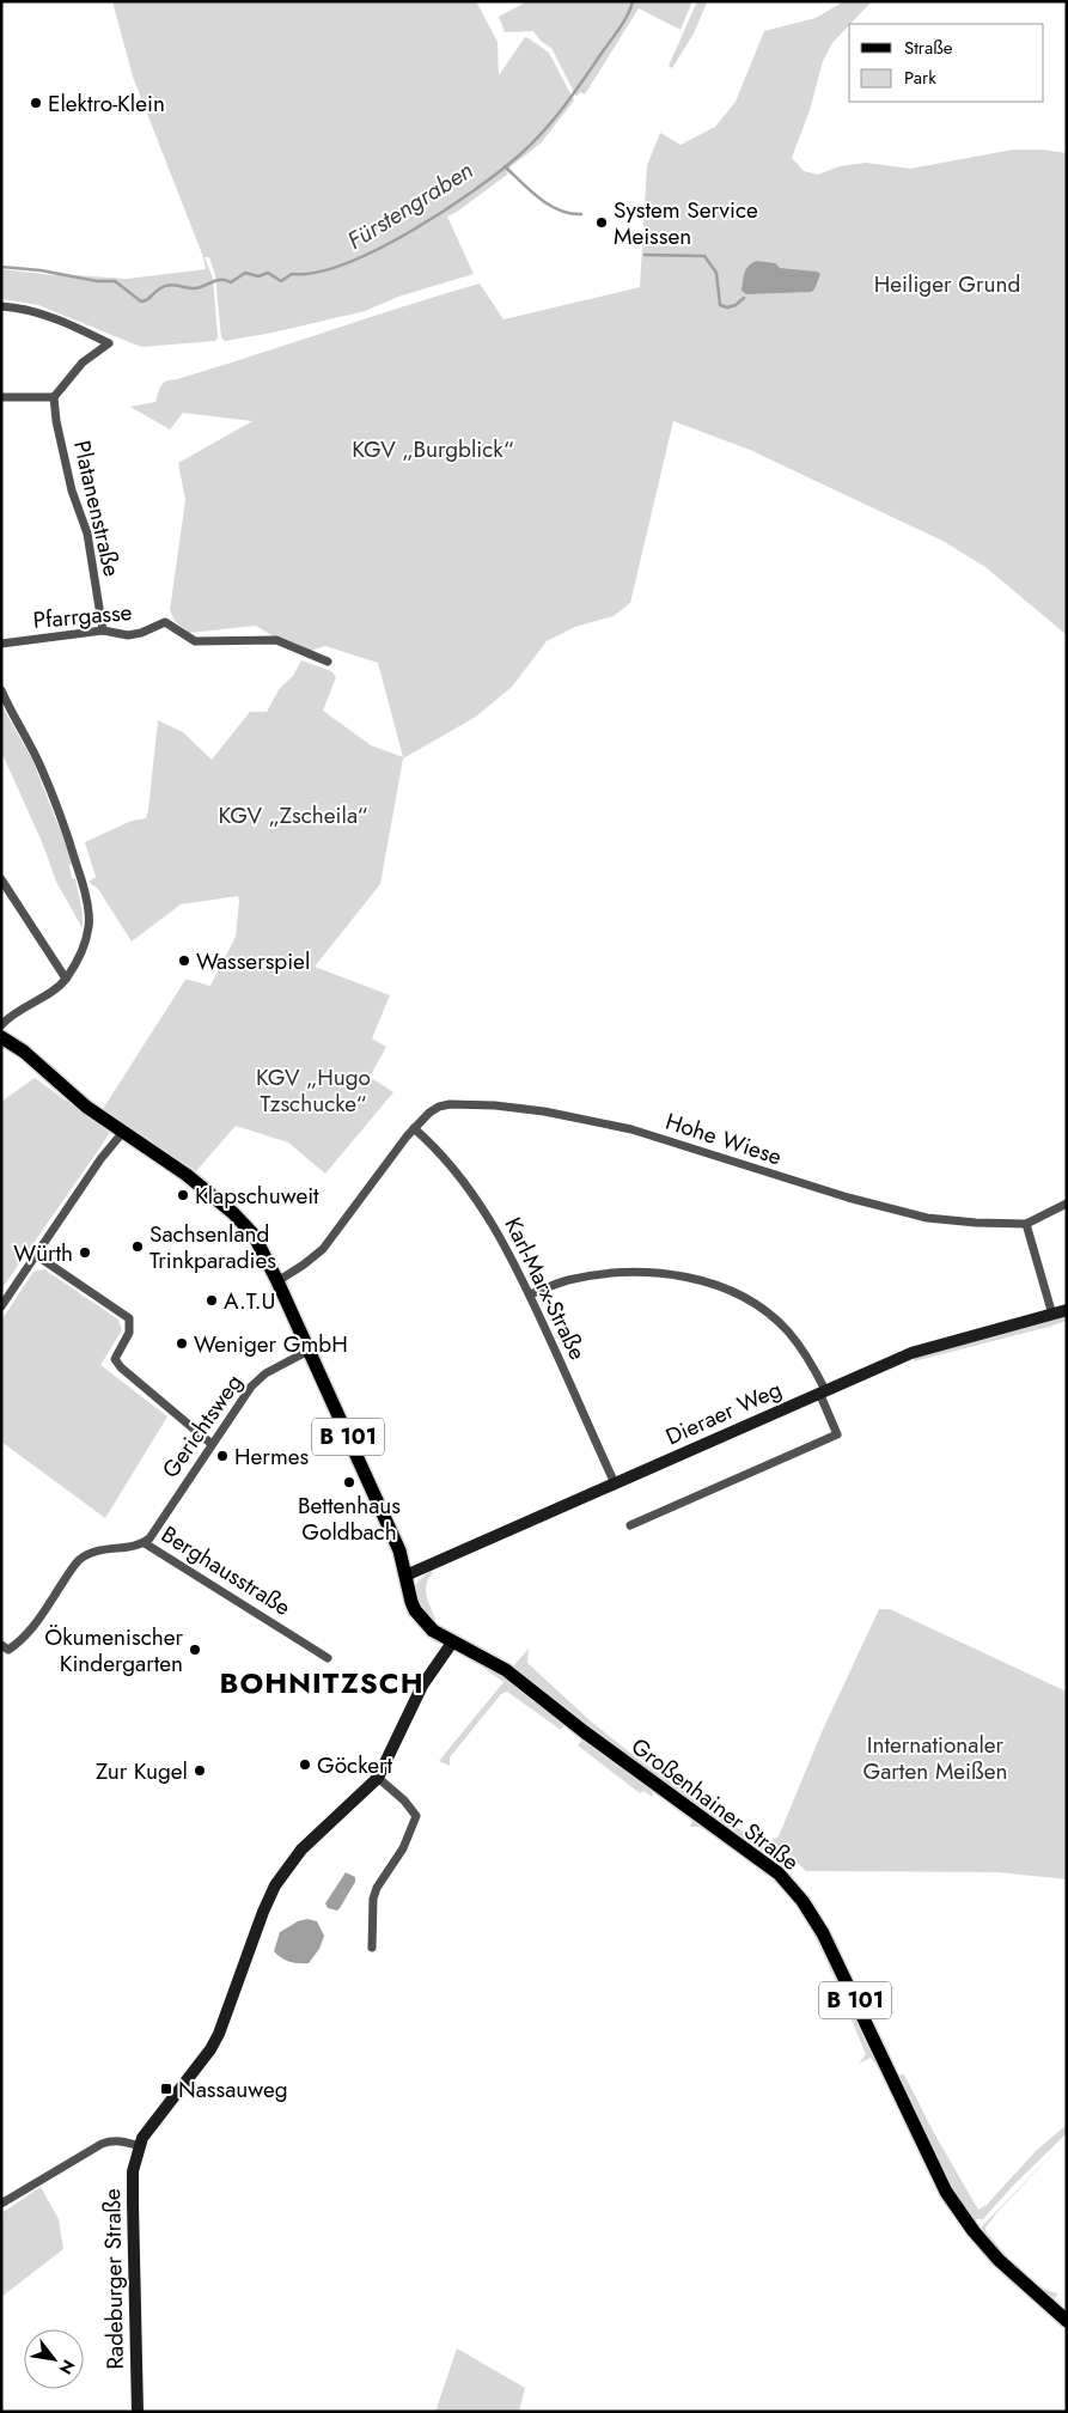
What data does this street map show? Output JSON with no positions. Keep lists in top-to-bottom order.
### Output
{
  "streets": {
    "main road": [
      "Dieraer Weg",
      "B 101",
      "Großenhainer Straße",
      "Radeburger Straße"
    ],
    "street": [
      "Platanenstraße",
      "Pfarrgasse",
      "Hohe Wiese",
      "Karl-Marx-Straße",
      "Gerichtsweg",
      "Berghausstraße"
    ]
  },
  "crossings": [
    ["Platanenstraße", "Pfarrgasse"],
    ["Hohe Wiese", "Karl-Marx-Straße"],
    ["Hohe Wiese", "B 101"],
    ["Karl-Marx-Straße", "Dieraer Weg"],
    ["Dieraer Weg", "B 101"],
    ["Gerichtsweg", "B 101"],
    ["Gerichtsweg", "Berghausstraße"],
    ["B 101", "Großenhainer Straße"]
  ],
  "districts": ["BOHNITZSCH"],
  "water": ["Fürstengraben"],
  "parks": [
    "Heiliger Grund",
    "KGV „Burgblick“",
    "KGV „Zscheila“",
    "KGV „Hugo Tzschucke“",
    "Internationaler Garten Meißen"
  ],
  "places": {
    "other": [
      "Elektro-Klein",
      "System Service Meissen",
      "Wasserspiel",
      "Klapschuweit",
      "Sachsenland Trinkparadies",
      "Würth",
      "A.T.U",
      "Weniger GmbH",
      "Hermes",
      "Bettenhaus Goldbach",
      "Ökumenischer Kindergarten",
      "Göckert",
      "Zur Kugel"
    ],
    "transit": ["Nassauweg"]
  },
  "legend": ["Straße", "Park"],
  "north": "bottom right"
}
